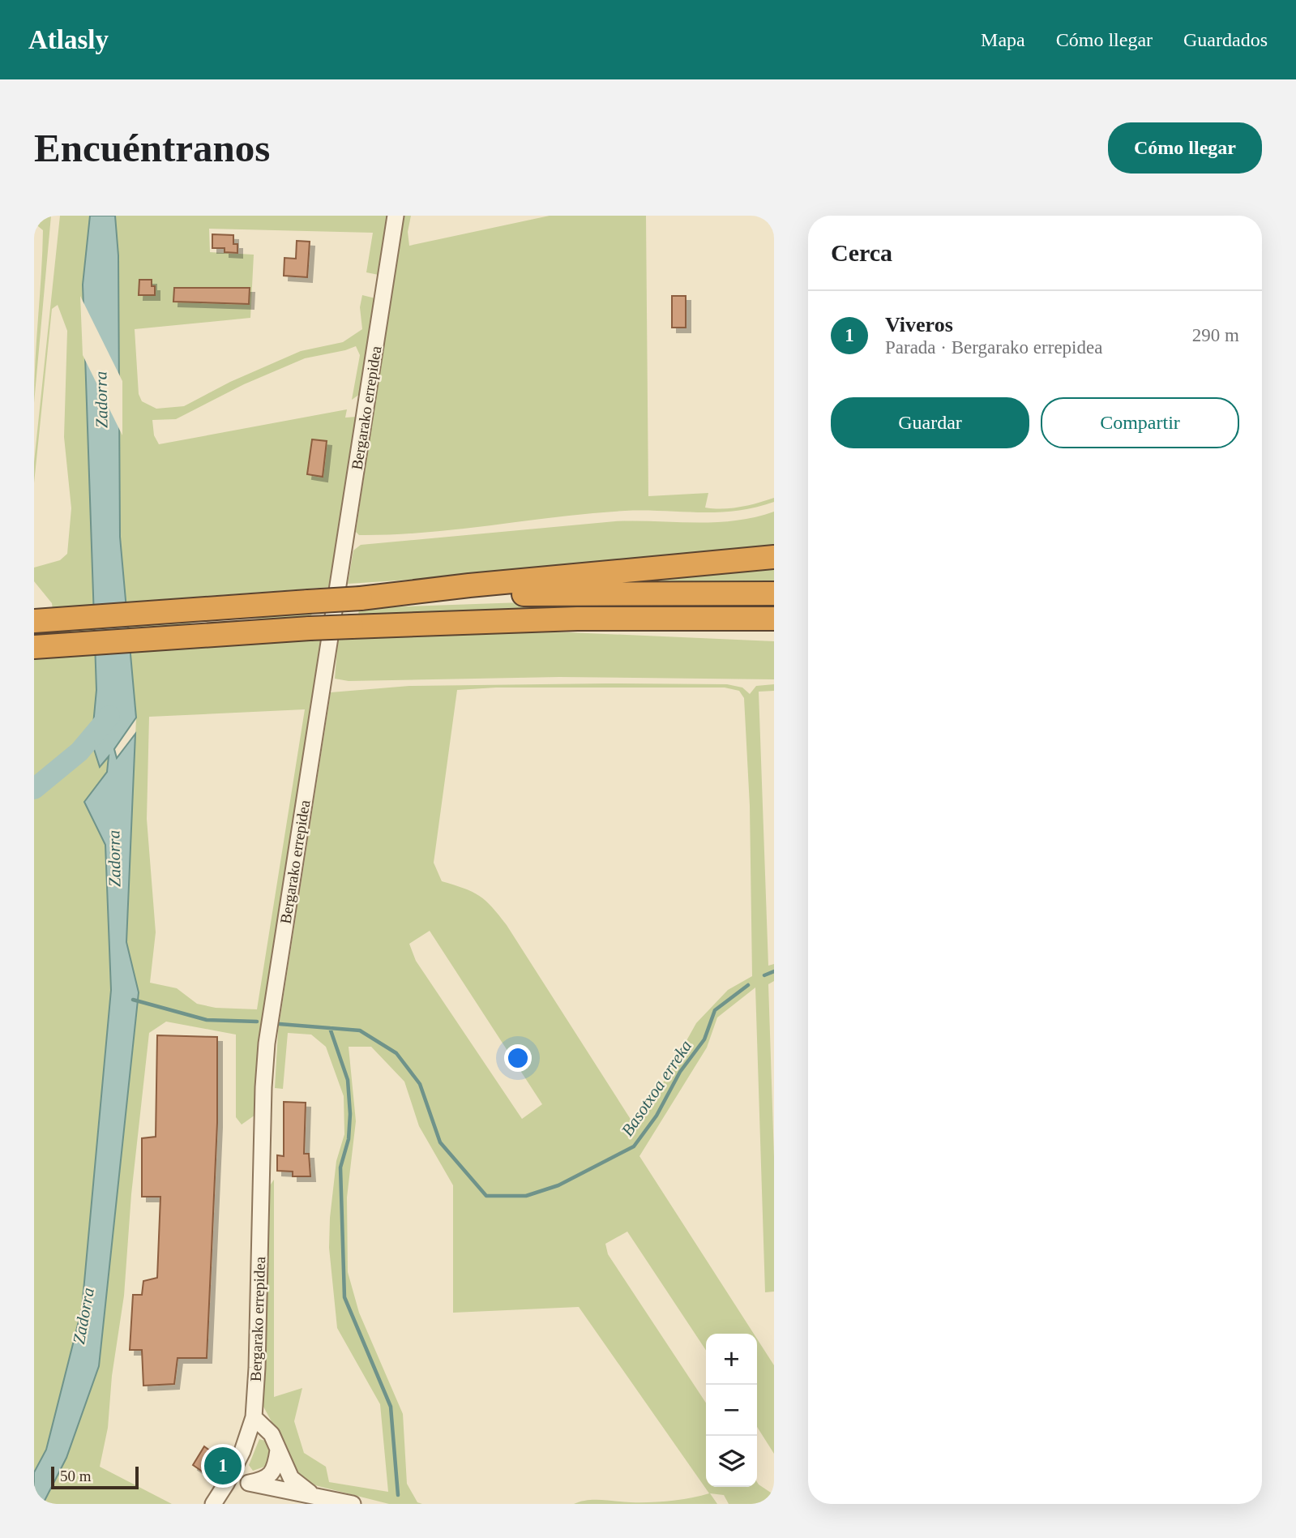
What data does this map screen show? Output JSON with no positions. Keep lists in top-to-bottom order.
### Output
{
  "streets": {
    "street": ["Bergarako errepidea"]
  },
  "water": ["Zadorra", "Basotxoa erreka"],
  "scale_bar": "50 m",
  "page": {
    "header": "Atlasly",
    "nav": ["Mapa", "Cómo llegar", "Guardados"],
    "buttons": [
      "Cómo llegar",
      ["Guardar", "Compartir"]
    ],
    "title": "Encuéntranos",
    "heading": "Cerca",
    "list": [
      {
        "mark": "1",
        "name": "Viveros",
        "note": "Parada · Bergarako errepidea",
        "value": "290 m"
      }
    ],
    "map_buttons": ["+", "−"],
    "pins": "1",
    "scale": "50 m"
  }
}
